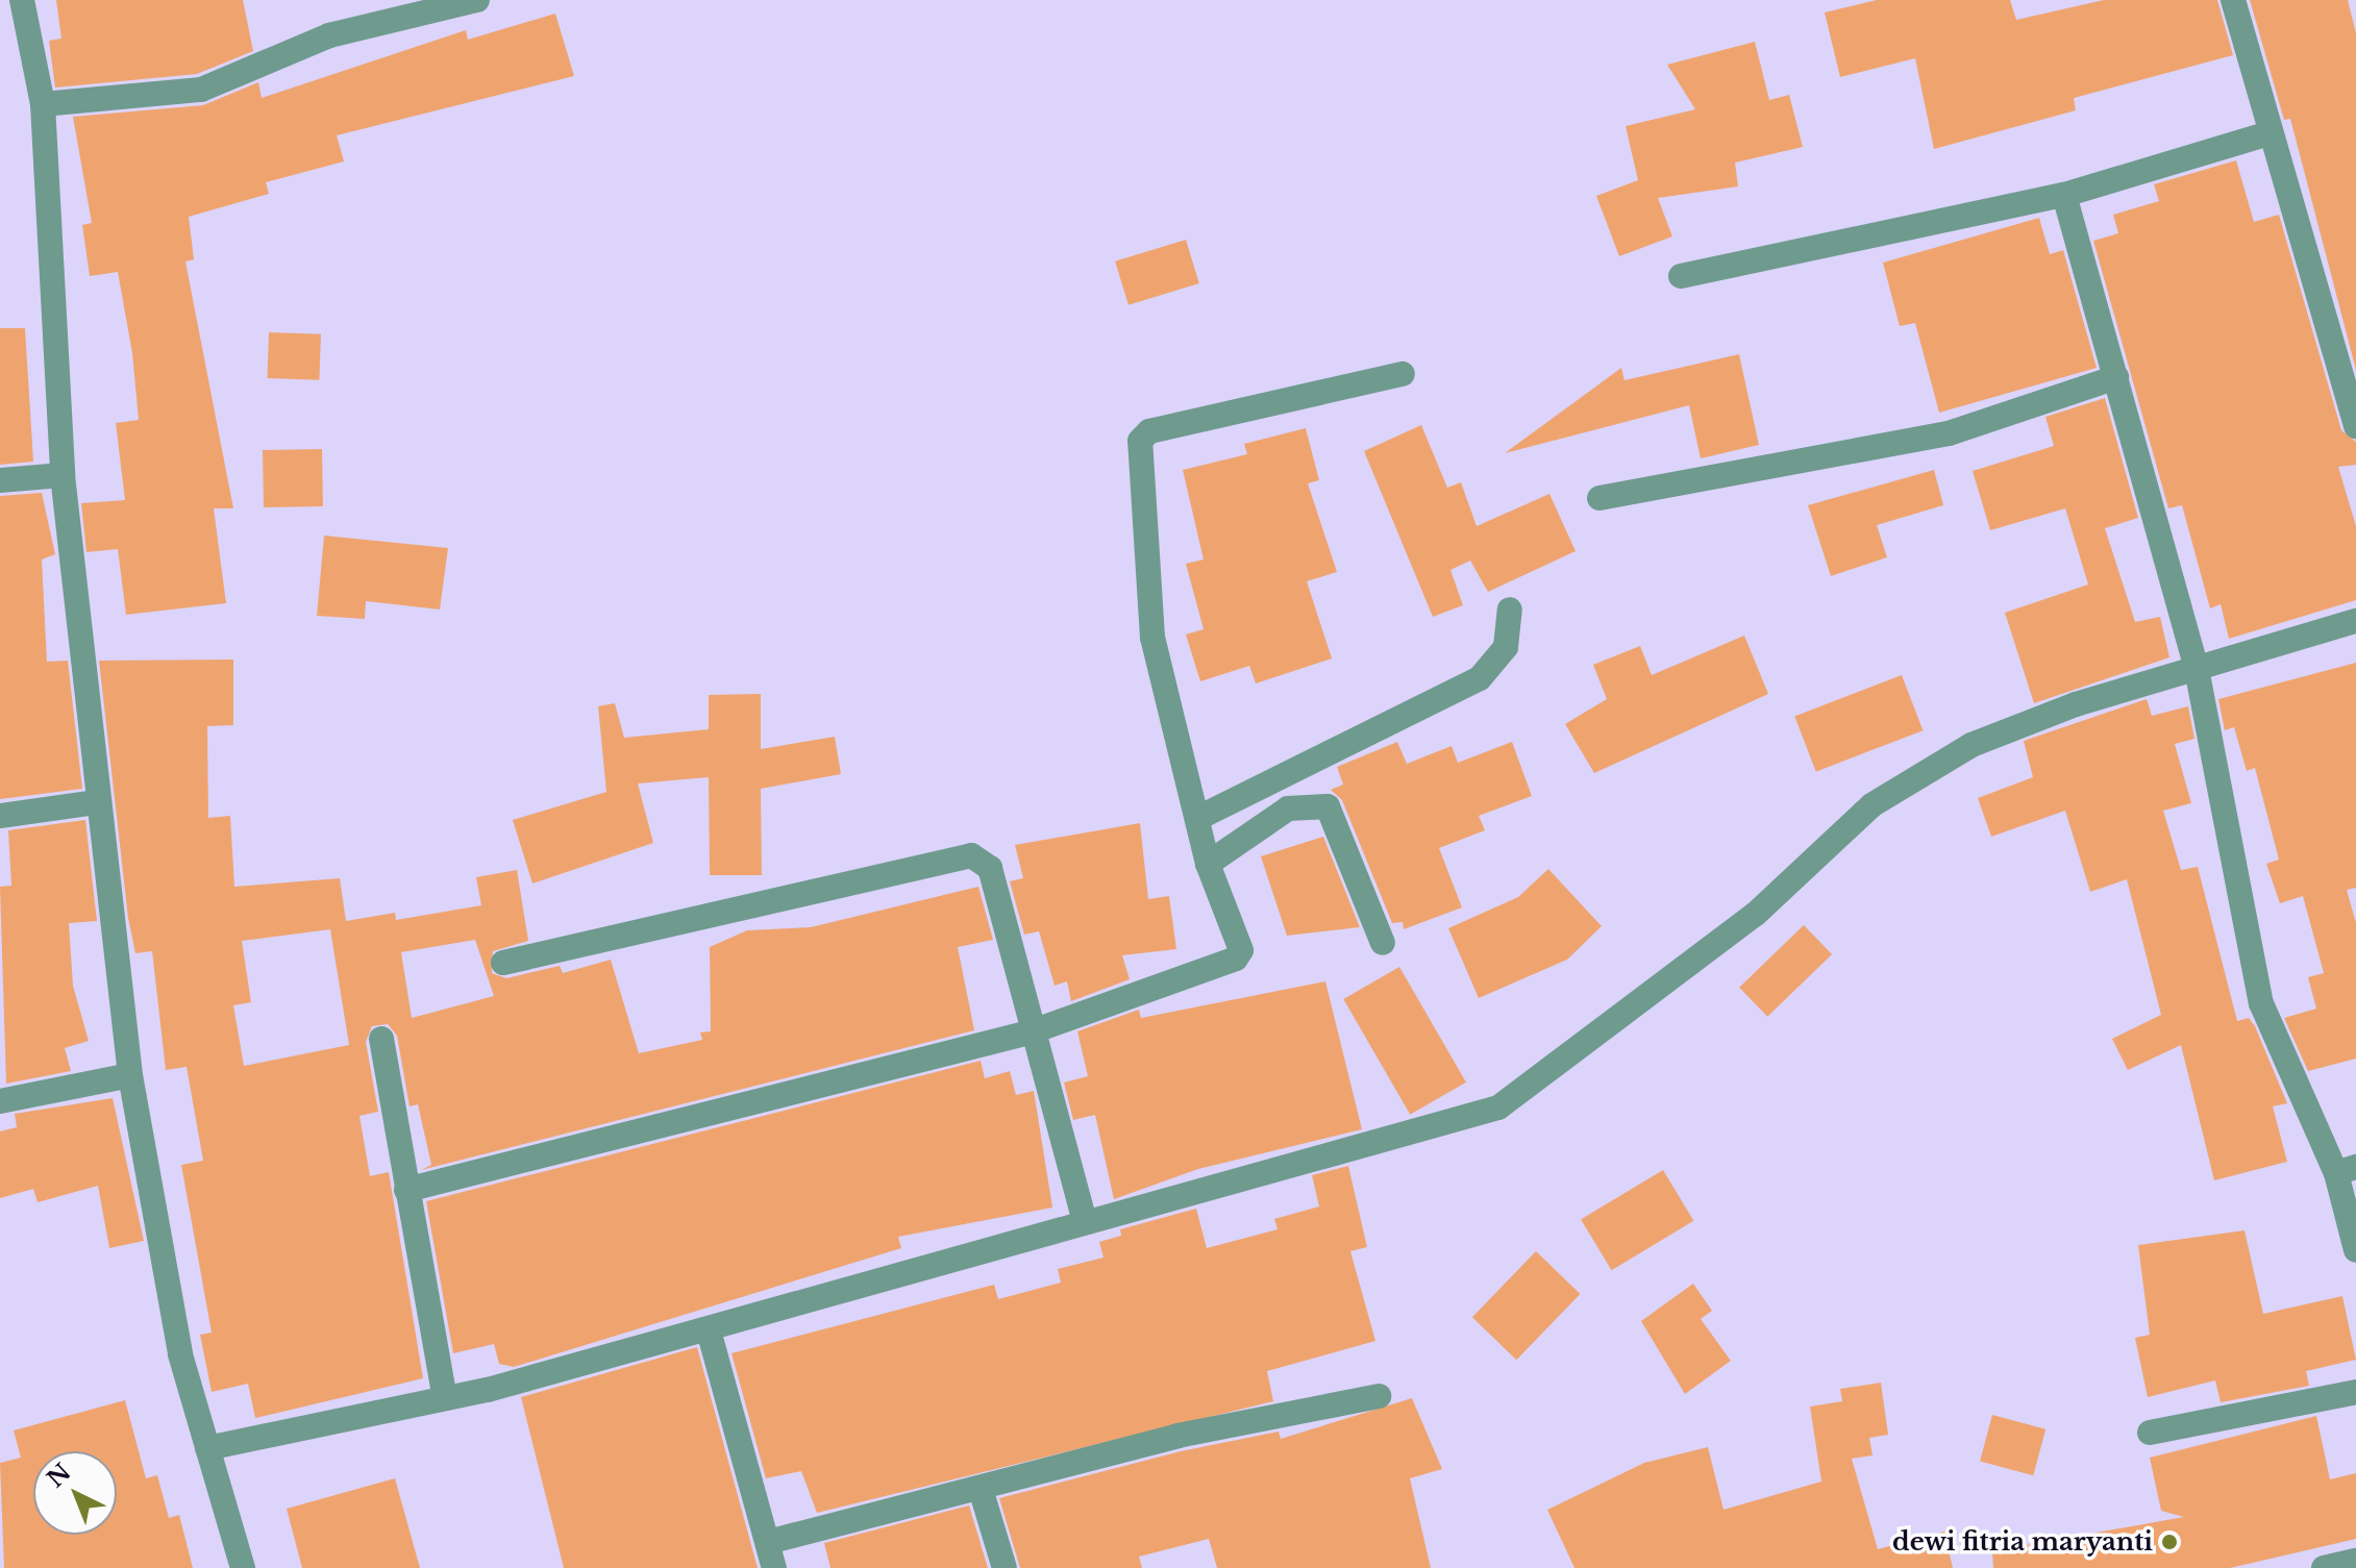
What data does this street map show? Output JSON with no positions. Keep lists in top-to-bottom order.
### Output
{
  "places": ["dewi fitria maryanti"],
  "north": "top left"
}
